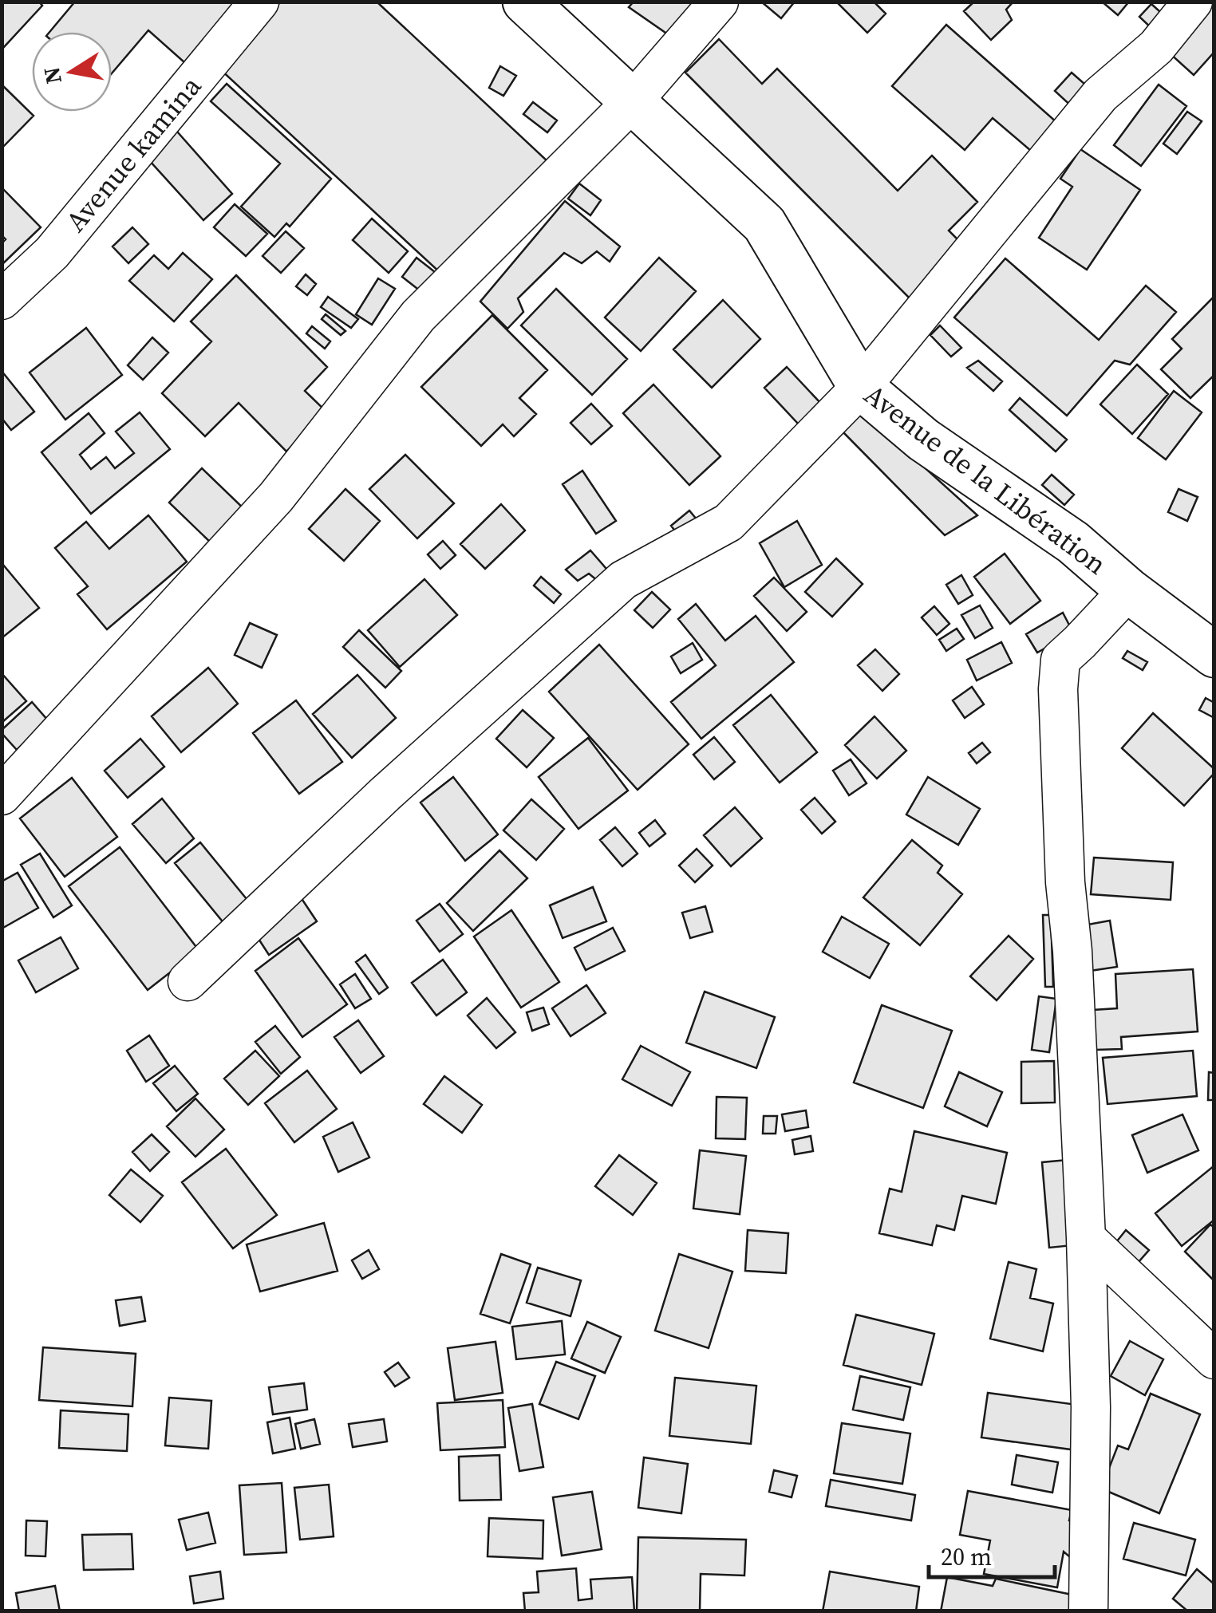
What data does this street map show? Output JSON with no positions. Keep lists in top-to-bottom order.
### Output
{
  "streets": {
    "highway": ["Avenue de la Libération"],
    "street": ["Avenue kamina"]
  },
  "scale_bar": "20 m",
  "north": "left"
}
